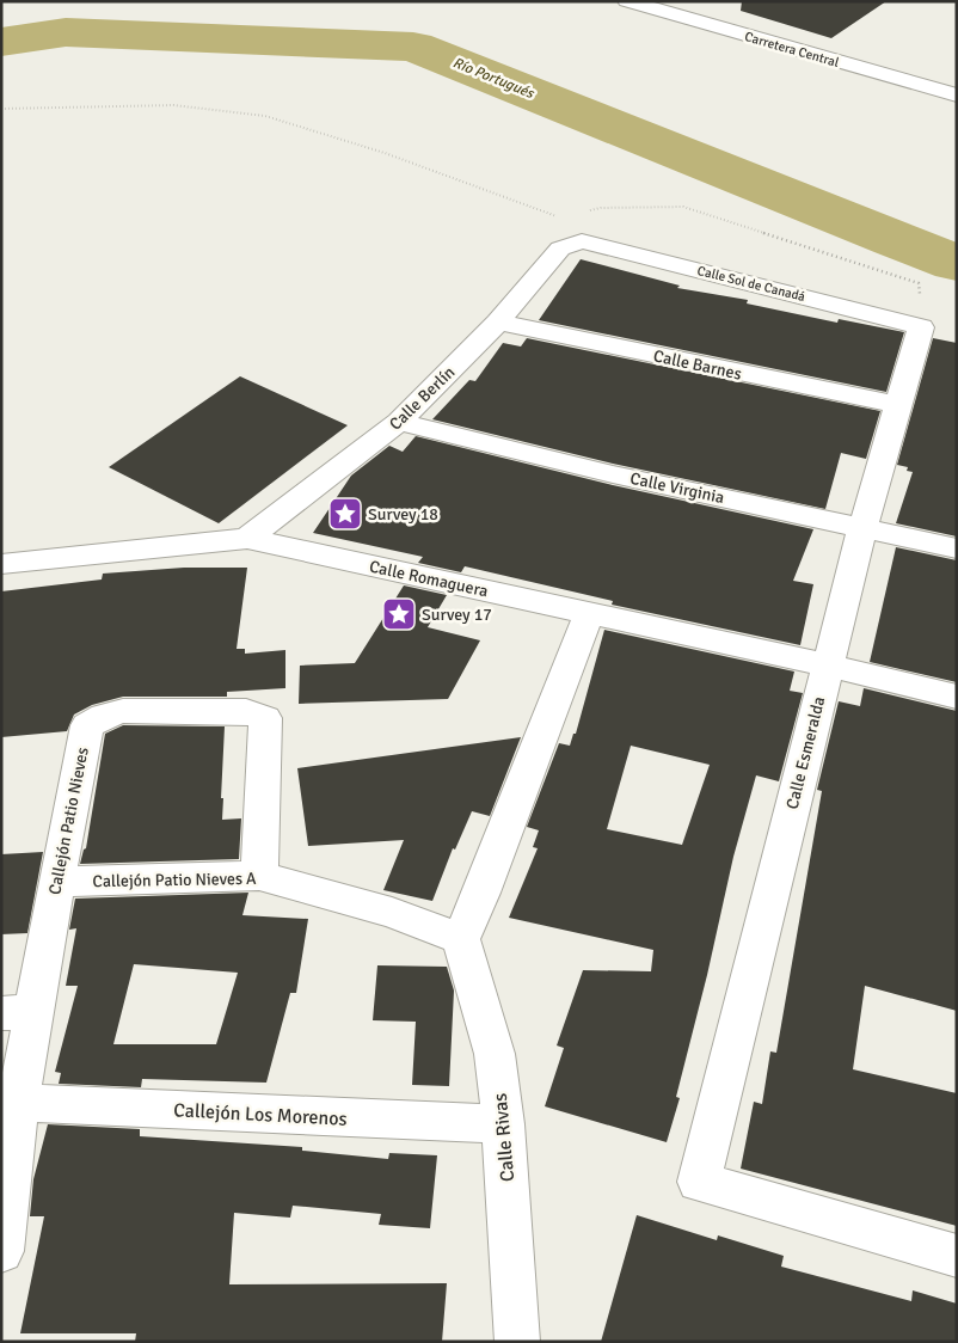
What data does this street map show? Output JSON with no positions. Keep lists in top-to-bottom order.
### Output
{
  "streets": {
    "street": [
      "Carretera Central",
      "Calle Sol de Canadá",
      "Calle Barnes",
      "Calle Berlín",
      "Calle Virginia",
      "Calle Romaguera",
      "Calle Esmeralda",
      "Callejón Patio Nieves",
      "Callejón Patio Nieves A",
      "Callejón Los Morenos",
      "Calle Rivas"
    ]
  },
  "crossings": [
    ["Calle Sol de Canadá", "Calle Berlín"],
    ["Calle Sol de Canadá", "Calle Esmeralda"],
    ["Calle Barnes", "Calle Berlín"],
    ["Calle Barnes", "Calle Esmeralda"],
    ["Calle Berlín", "Calle Virginia"],
    ["Calle Berlín", "Calle Romaguera"],
    ["Calle Virginia", "Calle Esmeralda"],
    ["Calle Romaguera", "Calle Esmeralda"],
    ["Callejón Patio Nieves", "Callejón Patio Nieves A"],
    ["Callejón Patio Nieves", "Callejón Los Morenos"],
    ["Callejón Patio Nieves A", "Calle Rivas"],
    ["Callejón Los Morenos", "Calle Rivas"]
  ],
  "water": ["Río Portugués"],
  "places": {
    "place": ["Survey 18", "Survey 17"]
  }
}
